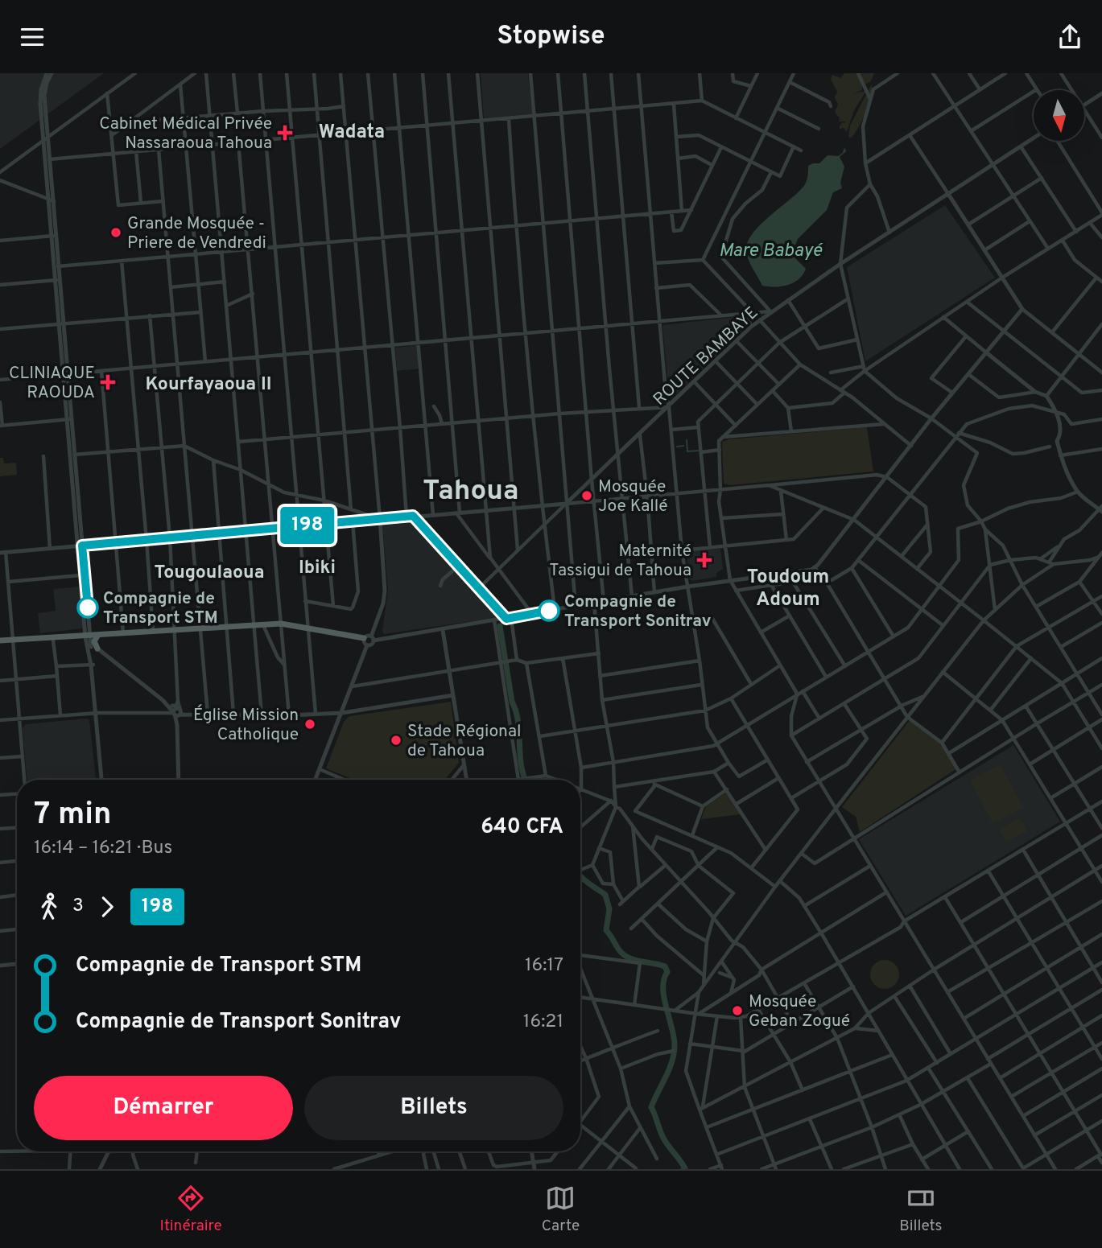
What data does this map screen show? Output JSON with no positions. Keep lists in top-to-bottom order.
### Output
{
  "streets": {
    "street": ["ROUTE BAMBAYE"]
  },
  "districts": [
    "Wadata",
    "Kourfayaoua II",
    "Tahoua",
    "Ibiki",
    "Tougoulaoua",
    "Toudoum Adoum"
  ],
  "water": ["Mare Babayé"],
  "places": {
    "health": ["Cabinet Médical Privée Nassaraoua Tahoua", "CLINIAQUE RAOUDA", "Maternité Tassigui de Tahoua"],
    "other": [
      "Grande Mosquée - Priere de Vendredi",
      "Mosquée Joe Kallé",
      "Compagnie de Transport STM",
      "Compagnie de Transport Sonitrav",
      "Église Mission Catholique",
      "Stade Régional de Tahoua",
      "Mosquée Geban Zogué"
    ]
  },
  "lines": ["bus line 198"],
  "north": "bottom",
  "page": {
    "header": "Stopwise",
    "on_map": "198",
    "heading": ["7 min", "16:14 – 16:21 · Bus", "640 CFA"],
    "legs": ["3", "198"],
    "list": [
      {
        "name": "Compagnie de Transport STM",
        "value": "16:17"
      },
      {
        "name": "Compagnie de Transport Sonitrav",
        "value": "16:21"
      }
    ],
    "buttons": ["Démarrer", "Billets"],
    "tabs": ["Itinéraire", "Carte", "Billets"]
  }
}
